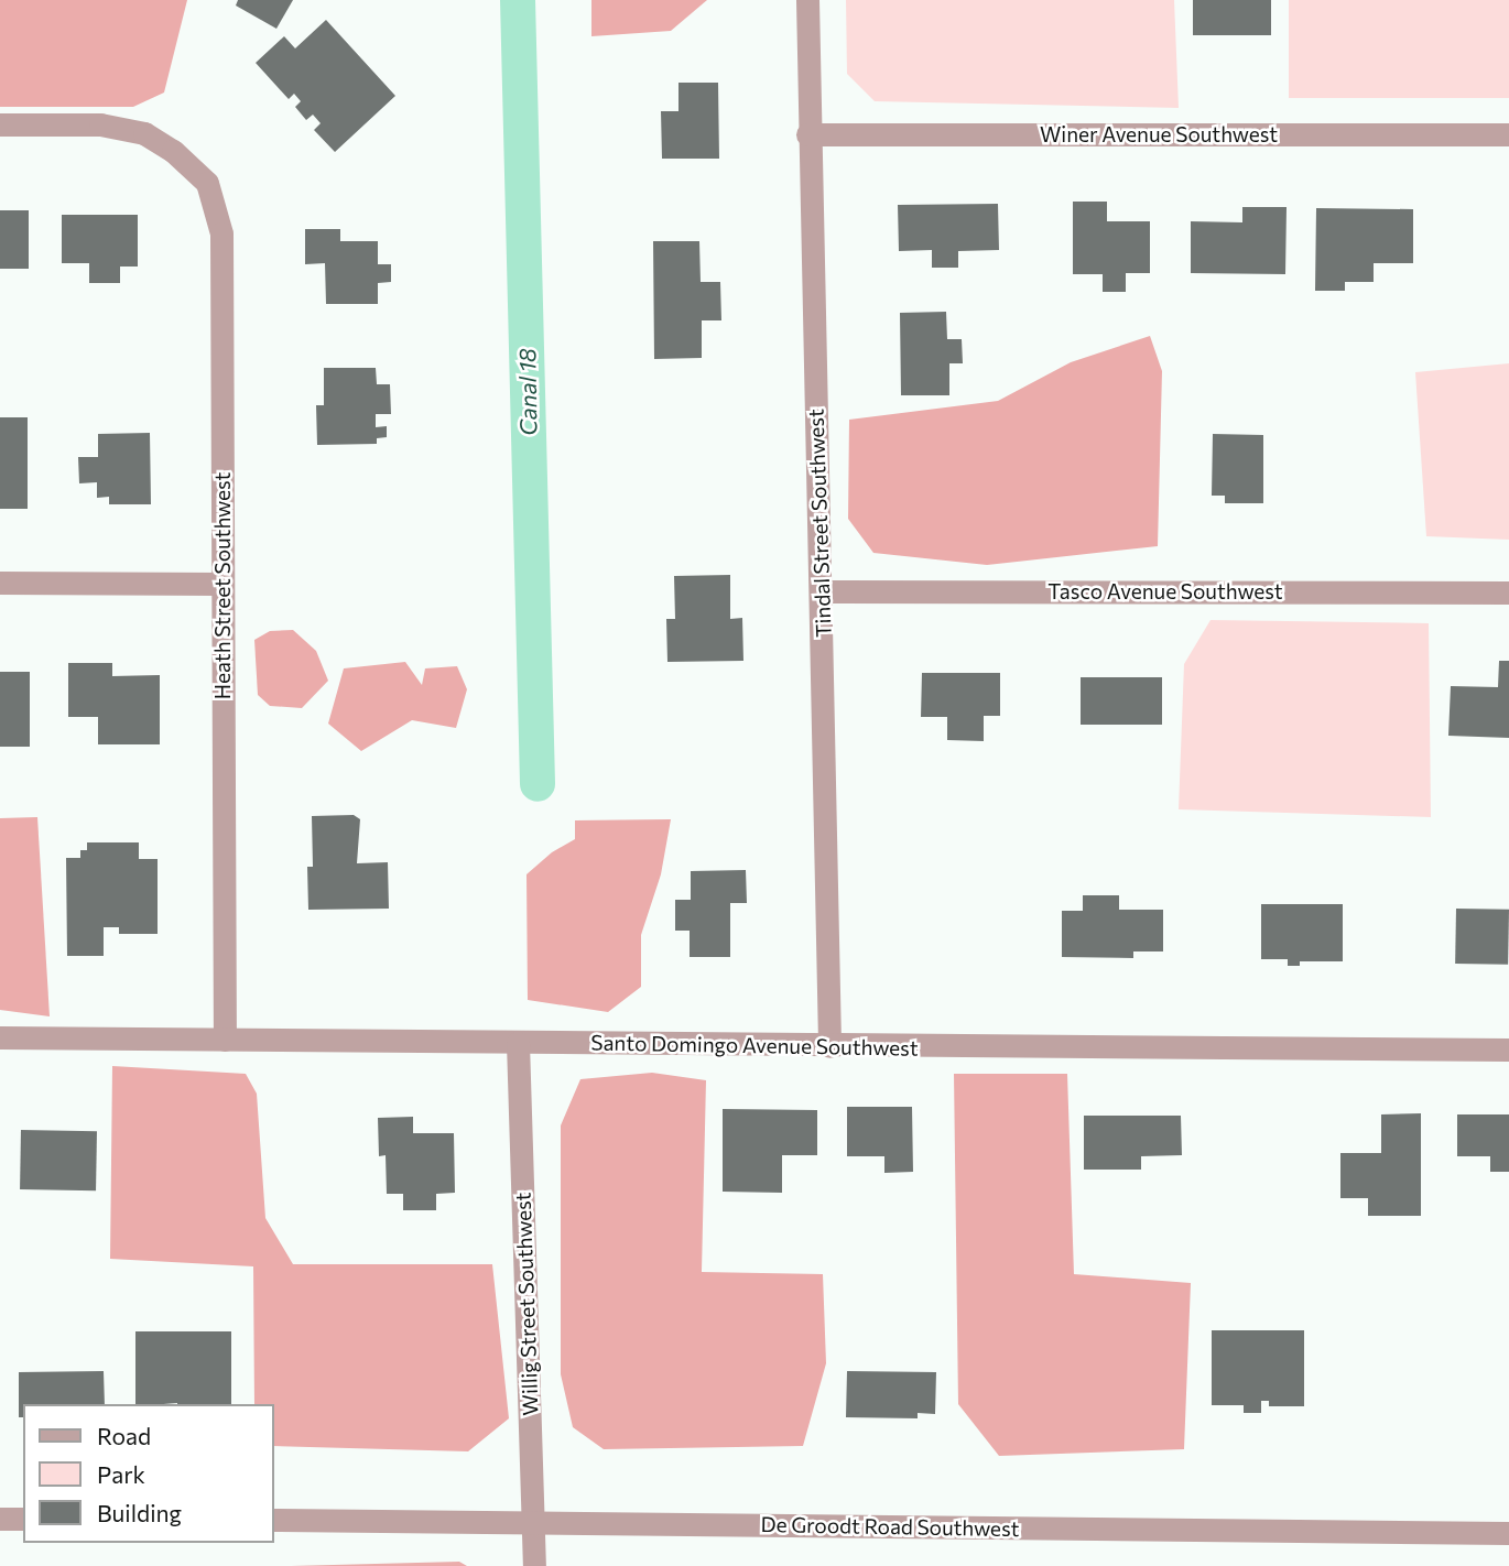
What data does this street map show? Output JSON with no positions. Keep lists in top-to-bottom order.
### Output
{
  "streets": {
    "street": [
      "Winer Avenue Southwest",
      "Tindal Street Southwest",
      "Heath Street Southwest",
      "Tasco Avenue Southwest",
      "Santo Domingo Avenue Southwest",
      "Willig Street Southwest",
      "De Groodt Road Southwest"
    ]
  },
  "crossings": [
    ["Winer Avenue Southwest", "Tindal Street Southwest"],
    ["Tindal Street Southwest", "Tasco Avenue Southwest"],
    ["Tindal Street Southwest", "Santo Domingo Avenue Southwest"],
    ["Heath Street Southwest", "Santo Domingo Avenue Southwest"],
    ["Santo Domingo Avenue Southwest", "Willig Street Southwest"],
    ["Willig Street Southwest", "De Groodt Road Southwest"]
  ],
  "water": ["Canal 18"],
  "legend": ["Road", "Park", "Building"]
}
